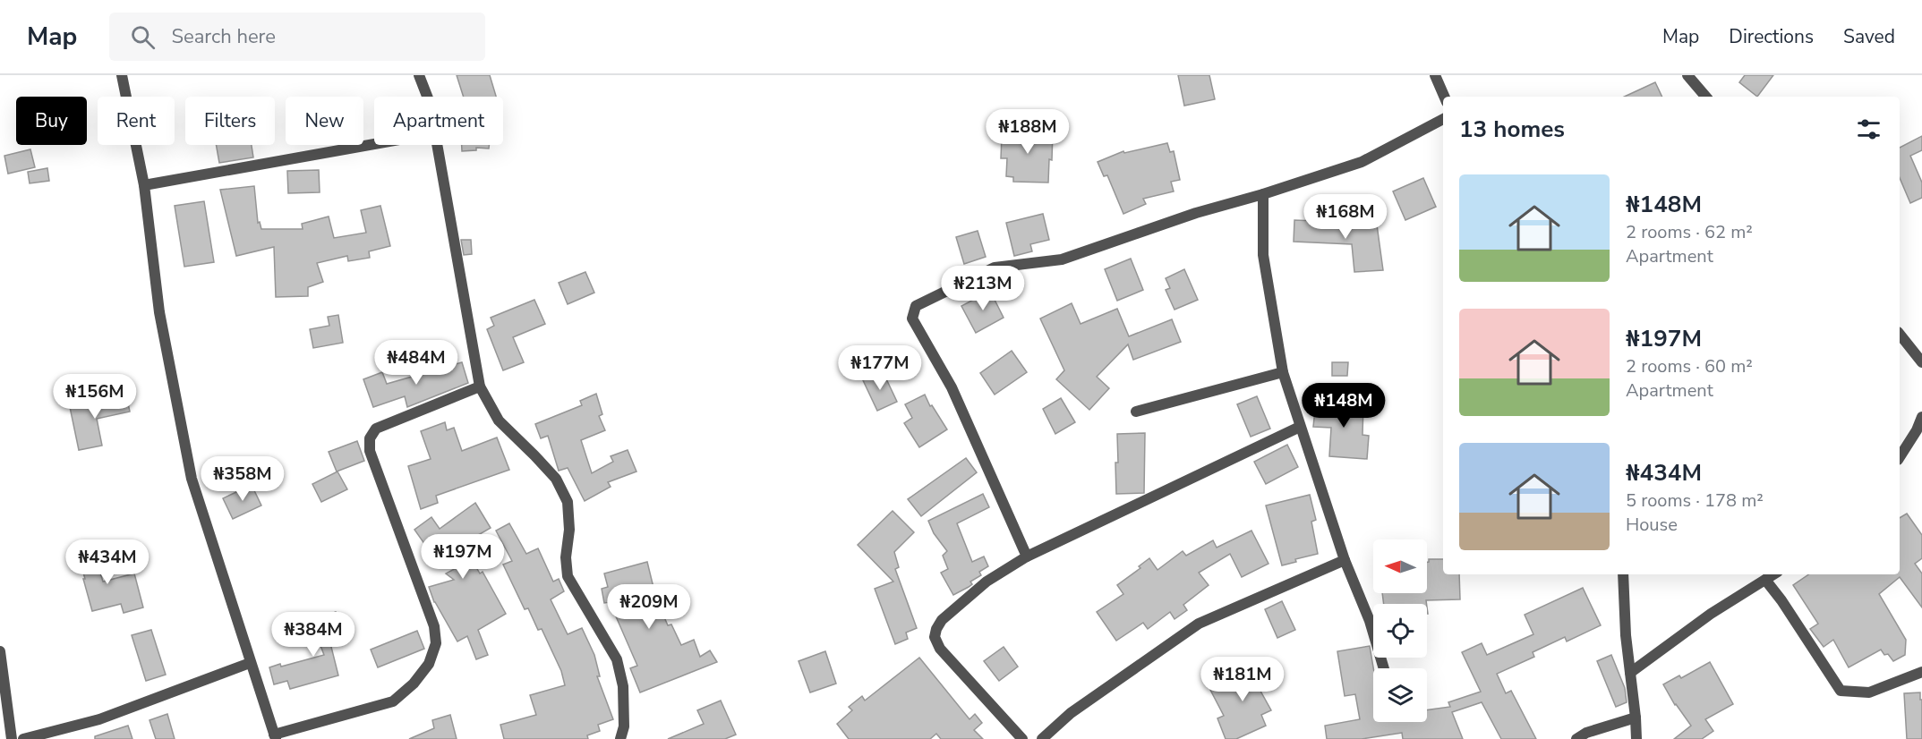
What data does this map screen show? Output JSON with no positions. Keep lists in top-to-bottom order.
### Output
{
  "north": "left",
  "page": {
    "header": "Map",
    "search": "Search here",
    "nav": ["Map", "Directions", "Saved"],
    "chip": [
      "Buy",
      "Rent",
      "Filters",
      "New",
      "Apartment"
    ],
    "heading": "13 homes",
    "price": [
      "₦188M",
      "₦168M",
      "₦213M",
      "₦484M",
      "₦177M",
      "₦156M",
      "₦148M",
      "₦358M",
      "₦197M",
      "₦434M",
      "₦209M",
      "₦384M",
      "₦181M"
    ],
    "list": [
      {
        "name": "₦148M",
        "note": "2 rooms · 62 m² · Apartment"
      },
      {
        "name": "₦197M",
        "note": "2 rooms · 60 m² · Apartment"
      },
      {
        "name": "₦434M",
        "note": "5 rooms · 178 m² · House"
      }
    ]
  }
}
